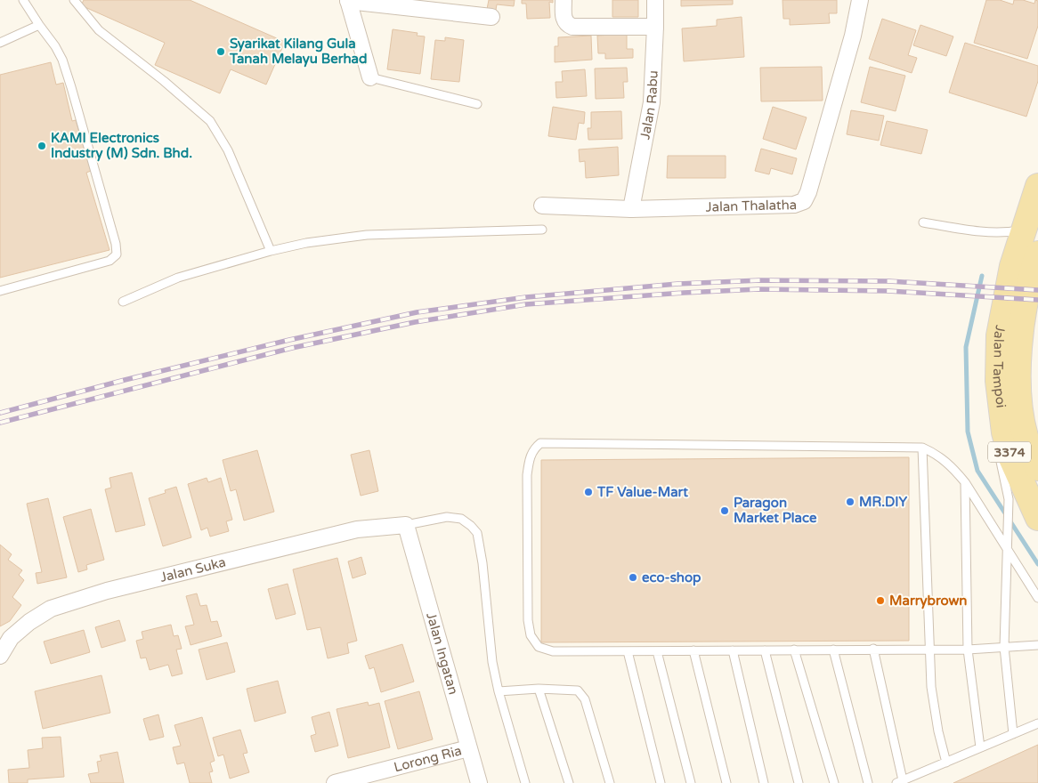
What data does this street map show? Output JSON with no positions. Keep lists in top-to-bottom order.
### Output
{
  "streets": {
    "main road": ["Jalan Tampoi", "3374"],
    "street": [
      "Jalan Rabu",
      "Jalan Thalatha",
      "Jalan Suka",
      "Jalan Ingatan",
      "Lorong Ria"
    ]
  },
  "crossings": [
    ["Jalan Rabu", "Jalan Thalatha"],
    ["Jalan Suka", "Jalan Ingatan"],
    ["Jalan Ingatan", "Lorong Ria"]
  ],
  "places": [
    "Syarikat Kilang Gula Tanah Melayu Berhad",
    "KAMI Electronics Industry (M) Sdn. Bhd.",
    "TF Value-Mart",
    "MR.DIY",
    "Paragon Market Place",
    "eco-shop",
    "Marrybrown"
  ]
}
